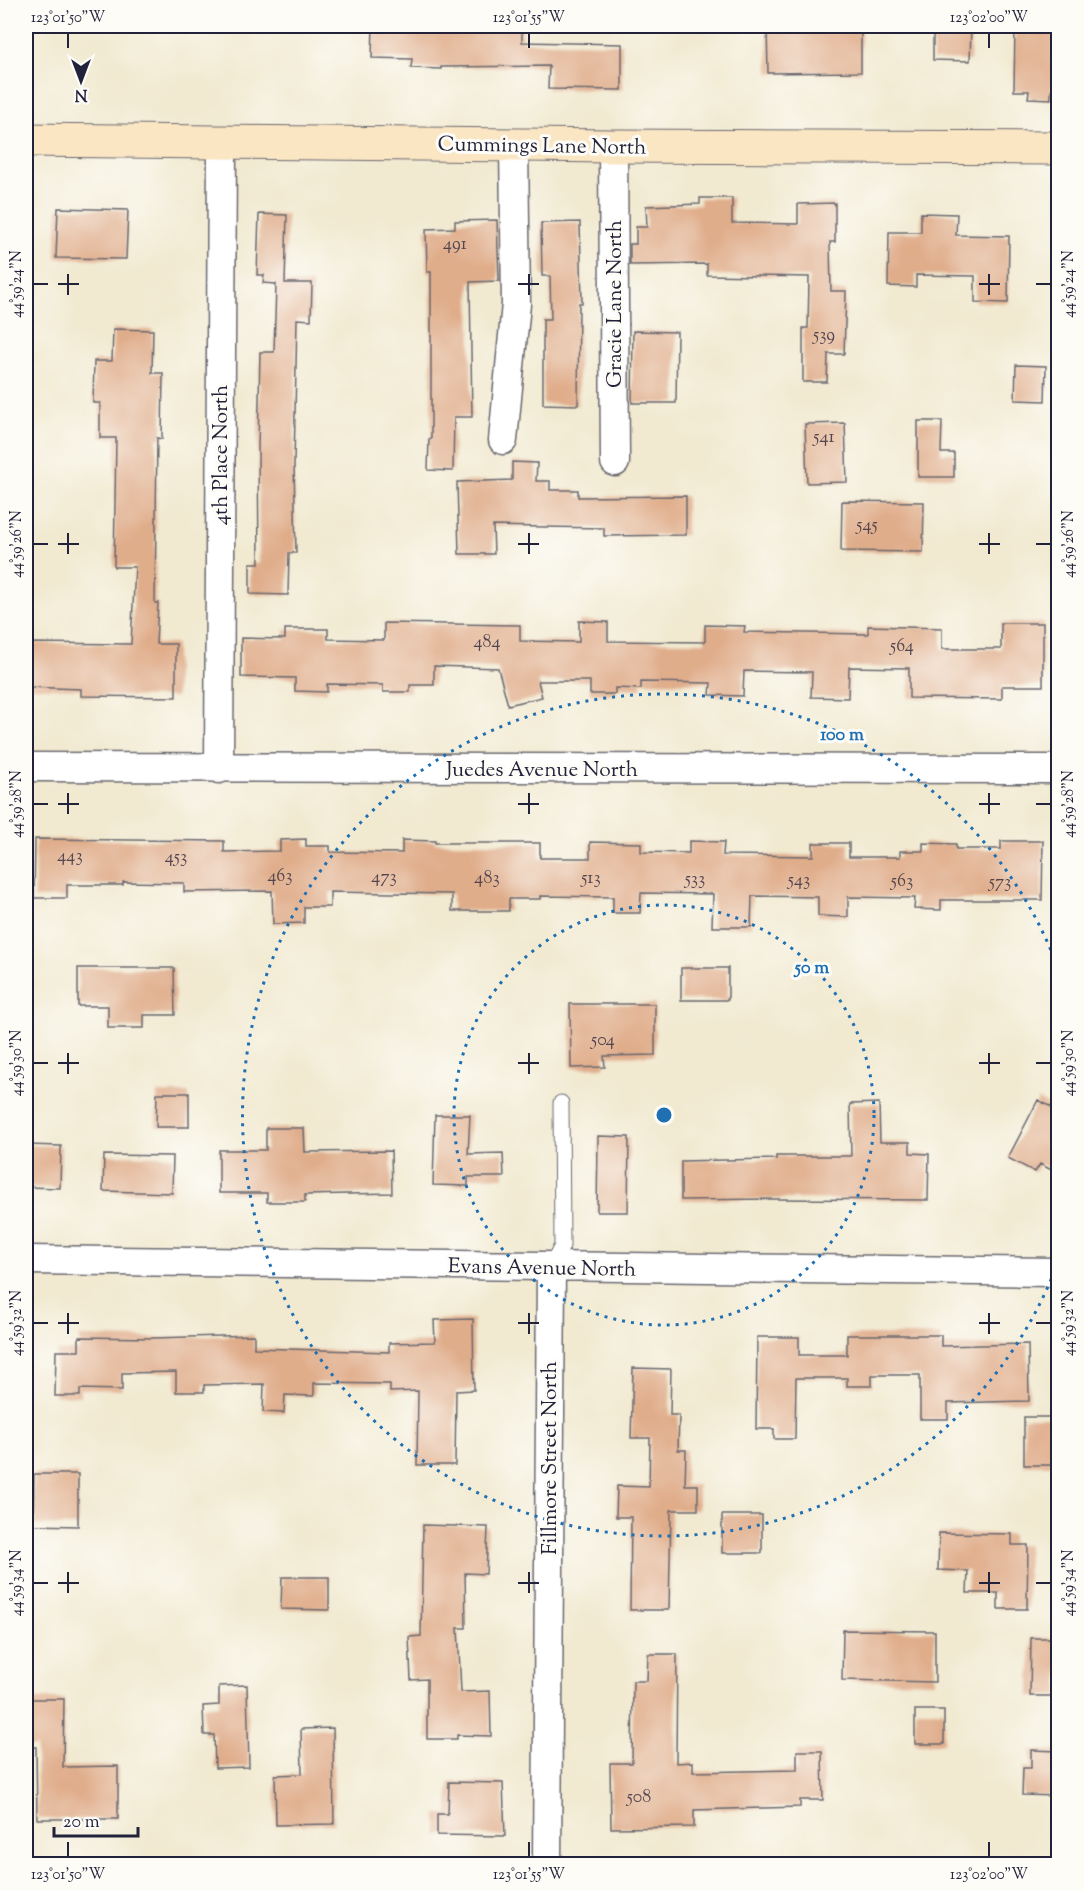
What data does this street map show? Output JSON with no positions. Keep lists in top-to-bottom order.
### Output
{
  "streets": {
    "street": [
      "Cummings Lane North",
      "Gracie Lane North",
      "4th Place North",
      "Juedes Avenue North",
      "Evans Avenue North",
      "Fillmore Street North"
    ]
  },
  "crossings": [
    ["Cummings Lane North", "Gracie Lane North"],
    ["Cummings Lane North", "4th Place North"],
    ["4th Place North", "Juedes Avenue North"],
    ["Evans Avenue North", "Fillmore Street North"]
  ],
  "house_numbers": [
    "491",
    "539",
    "541",
    "545",
    "484",
    "564",
    "443",
    "453",
    "463",
    "473",
    "483",
    "513",
    "533",
    "543",
    "563",
    "573",
    "504",
    "508"
  ],
  "scale_bar": "20 m",
  "north": "bottom",
  "coordinates": [
    "123°01'50\"W",
    "123°01'55\"W",
    "123°02'00\"W",
    "44°59'24\"N",
    "44°59'26\"N",
    "44°59'28\"N",
    "44°59'30\"N",
    "44°59'32\"N",
    "44°59'34\"N"
  ],
  "rings": ["100 m", "50 m"]
}
